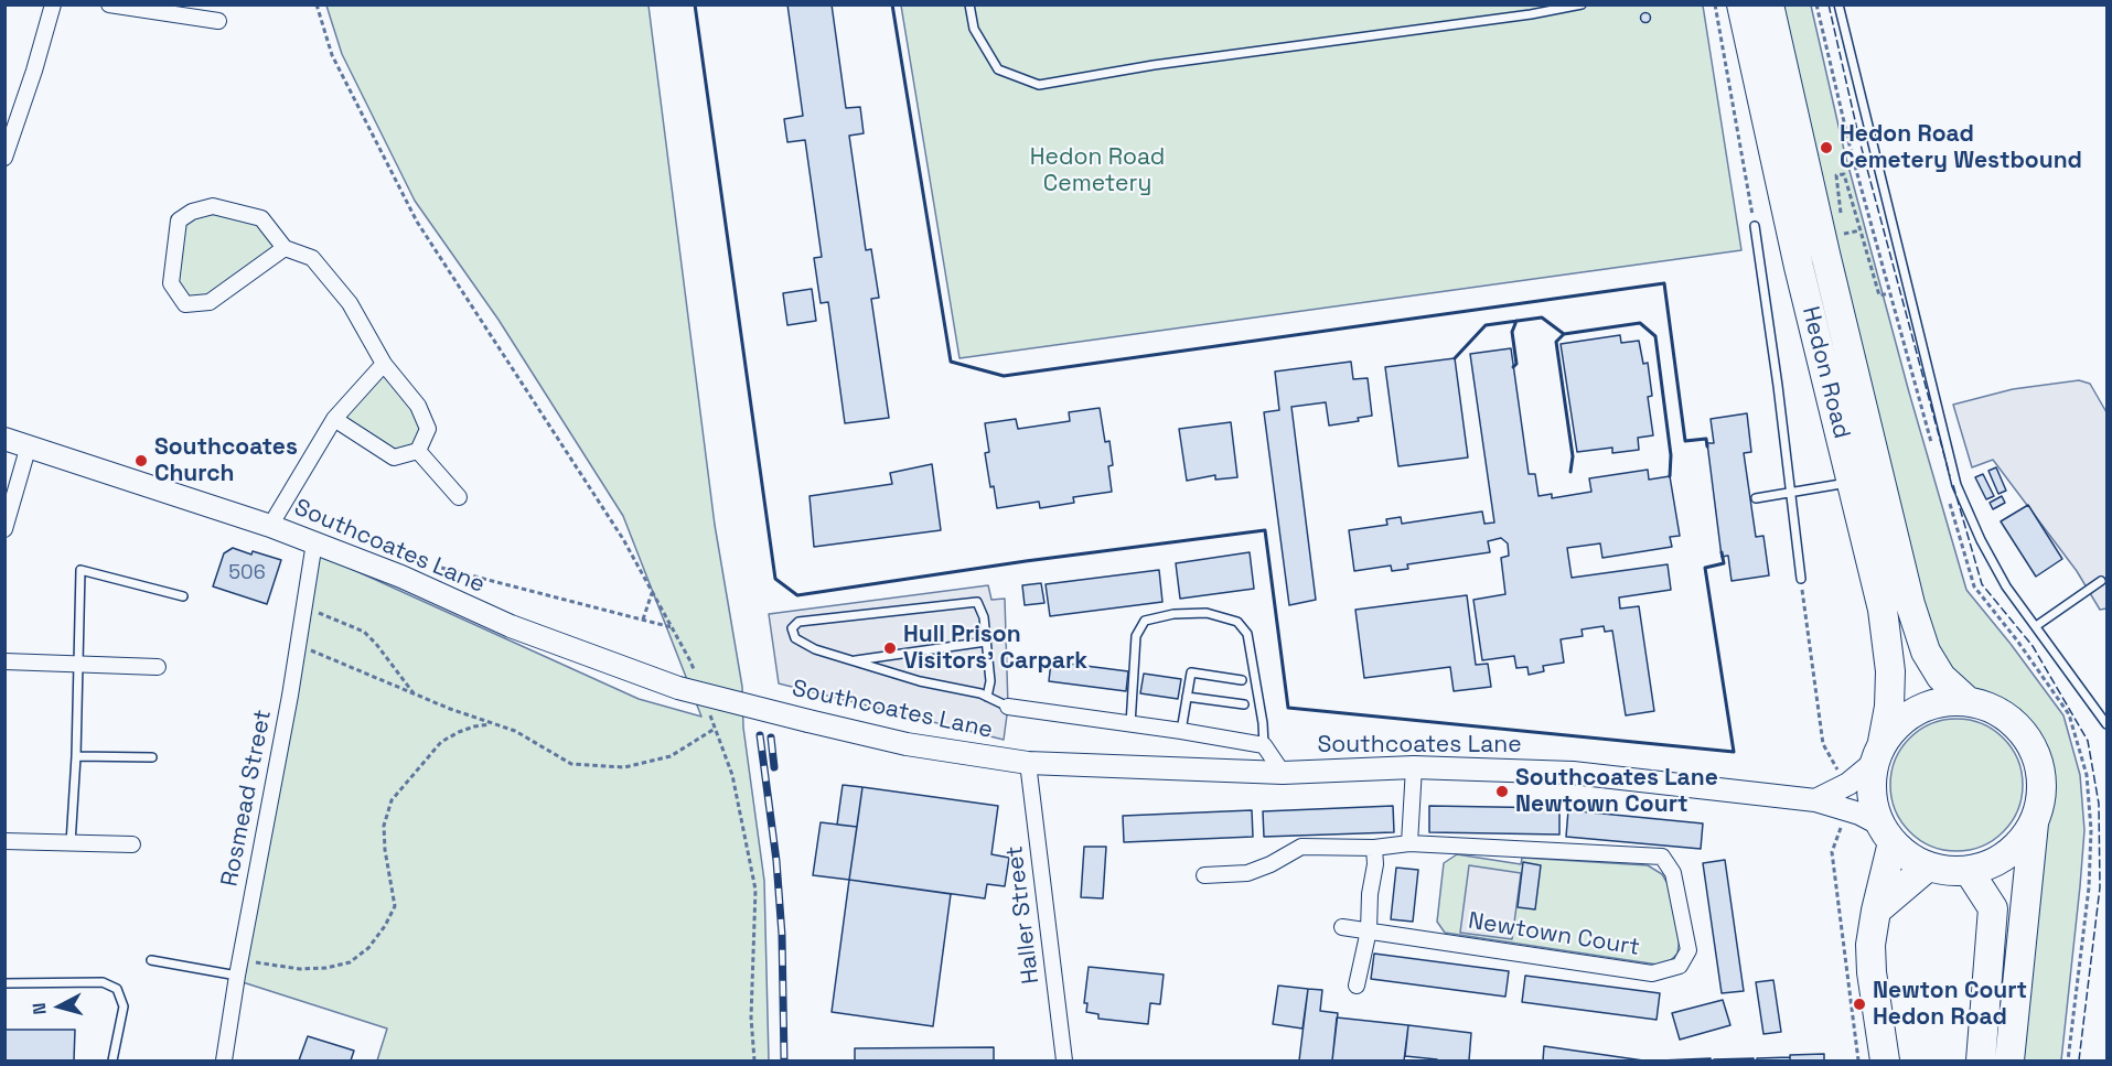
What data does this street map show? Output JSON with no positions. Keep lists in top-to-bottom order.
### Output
{
  "streets": {
    "highway": ["Hedon Road"],
    "street": [
      "Southcoates Lane",
      "Rosmead Street",
      "Haller Street",
      "Newtown Court"
    ]
  },
  "crossings": [
    ["Hedon Road", "Southcoates Lane"],
    ["Southcoates Lane", "Rosmead Street"],
    ["Southcoates Lane", "Haller Street"]
  ],
  "parks": ["Hedon Road Cemetery"],
  "places": [
    "Hedon Road Cemetery Westbound",
    "Southcoates Church",
    "Hull Prison Visitors' Carpark",
    "Southcoates Lane Newtown Court",
    "Newton Court Hedon Road"
  ],
  "house_numbers": ["506"],
  "north": "left"
}
